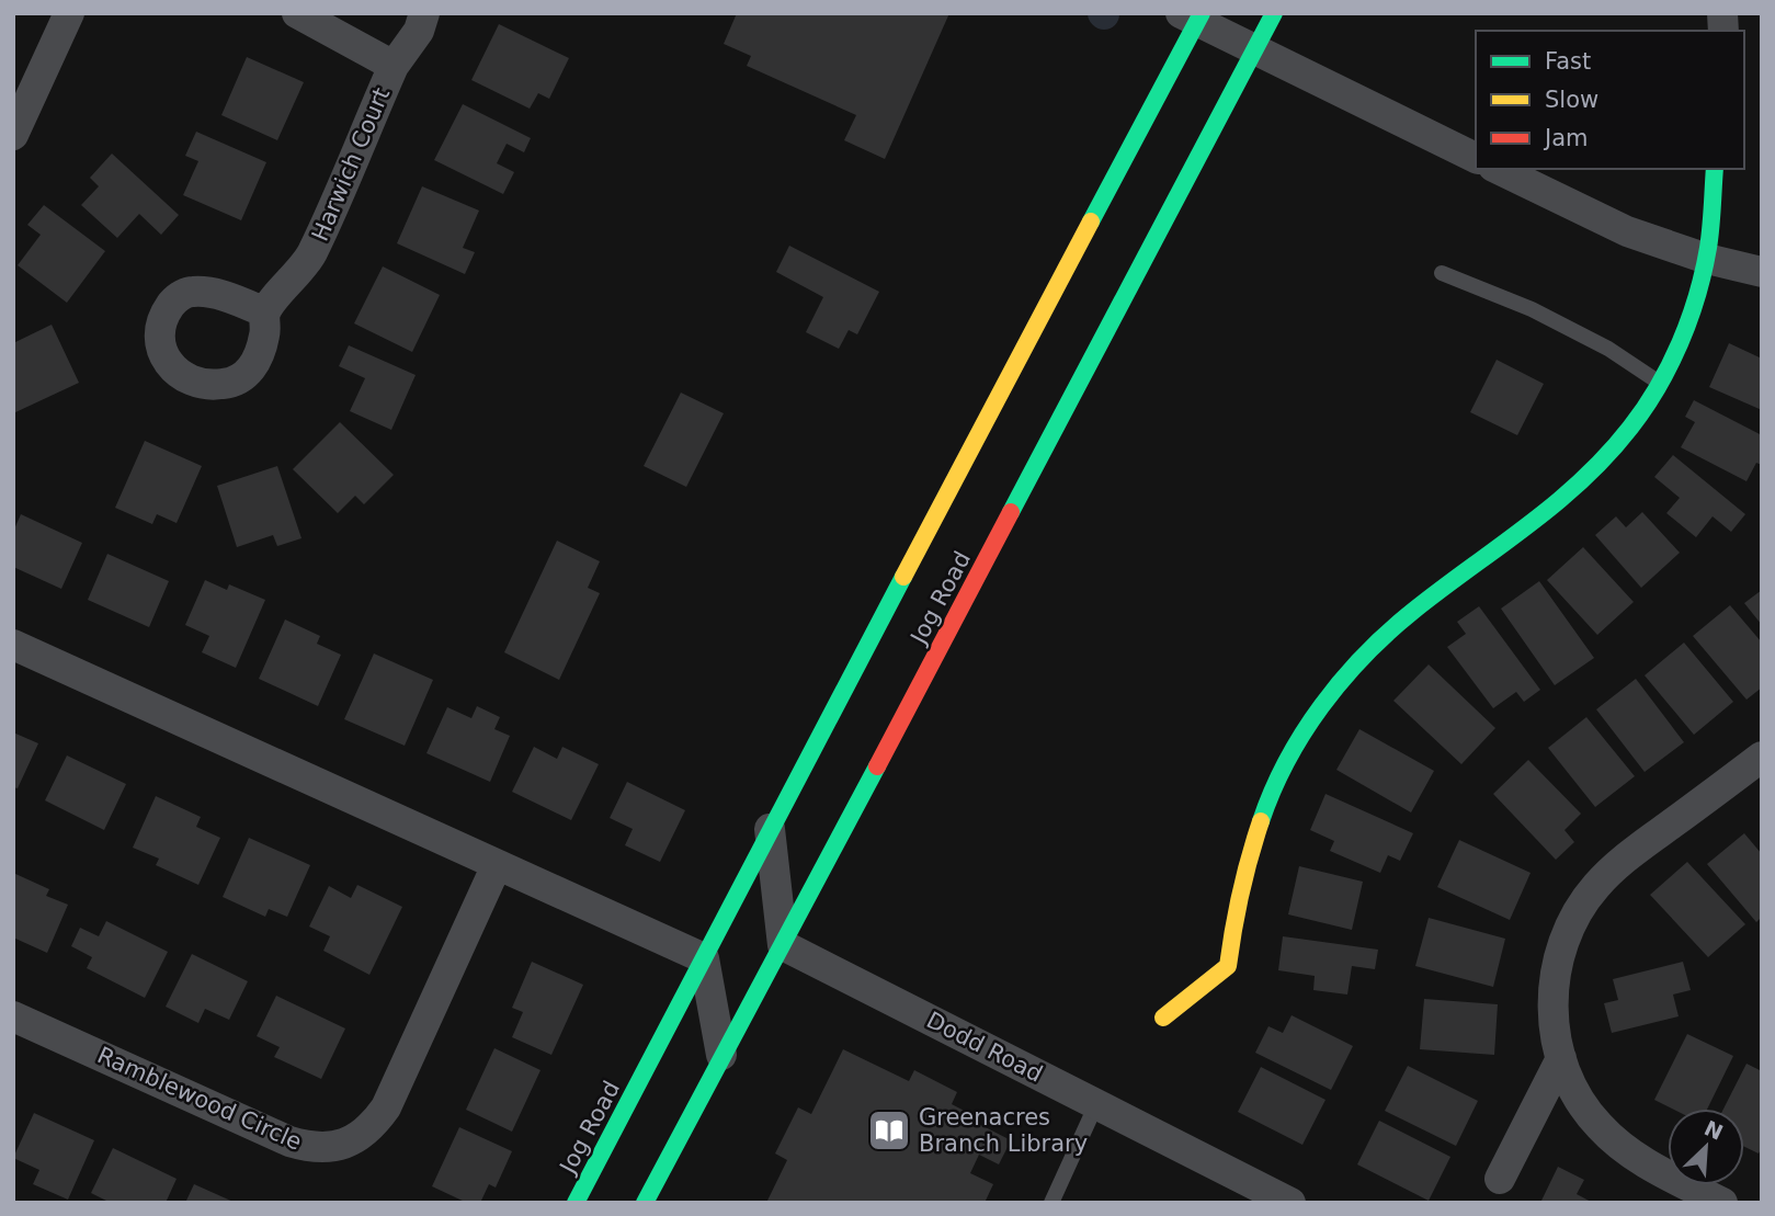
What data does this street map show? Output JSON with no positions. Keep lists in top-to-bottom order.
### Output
{
  "streets": {
    "main road": ["Jog Road"],
    "street": ["Harwich Court", "Dodd Road", "Ramblewood Circle"]
  },
  "crossings": [
    ["Jog Road", "Dodd Road"]
  ],
  "places": {
    "library": ["Greenacres Branch Library"]
  },
  "legend": ["Fast", "Slow", "Jam"],
  "north": "top right"
}
